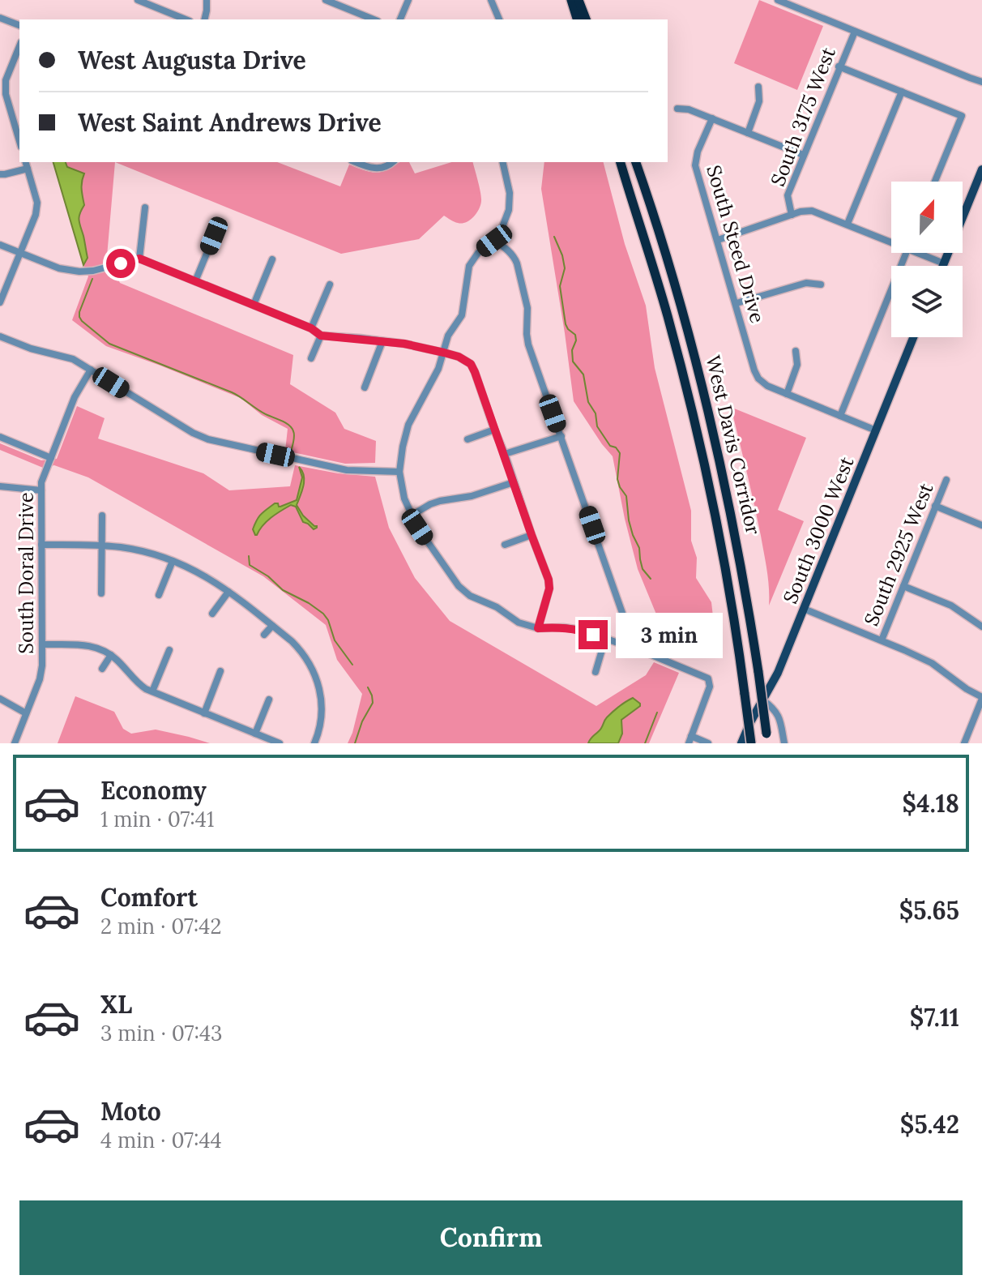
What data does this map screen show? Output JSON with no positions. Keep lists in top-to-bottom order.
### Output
{
  "streets": {
    "highway": ["West Davis Corridor"],
    "main road": ["South 3000 West"],
    "street": [
      "South 3175 West",
      "South Steed Drive",
      "South 2925 West",
      "South Doral Drive"
    ]
  },
  "north": "top",
  "page": {
    "banner": ["West Augusta Drive", "West Saint Andrews Drive"],
    "bubble": "3 min",
    "list": [
      {
        "name": "Economy",
        "note": "1 min · 07:41",
        "value": "$4.18"
      },
      {
        "name": "Comfort",
        "note": "2 min · 07:42",
        "value": "$5.65"
      },
      {
        "name": "XL",
        "note": "3 min · 07:43",
        "value": "$7.11"
      },
      {
        "name": "Moto",
        "note": "4 min · 07:44",
        "value": "$5.42"
      }
    ],
    "buttons": "Confirm"
  }
}
